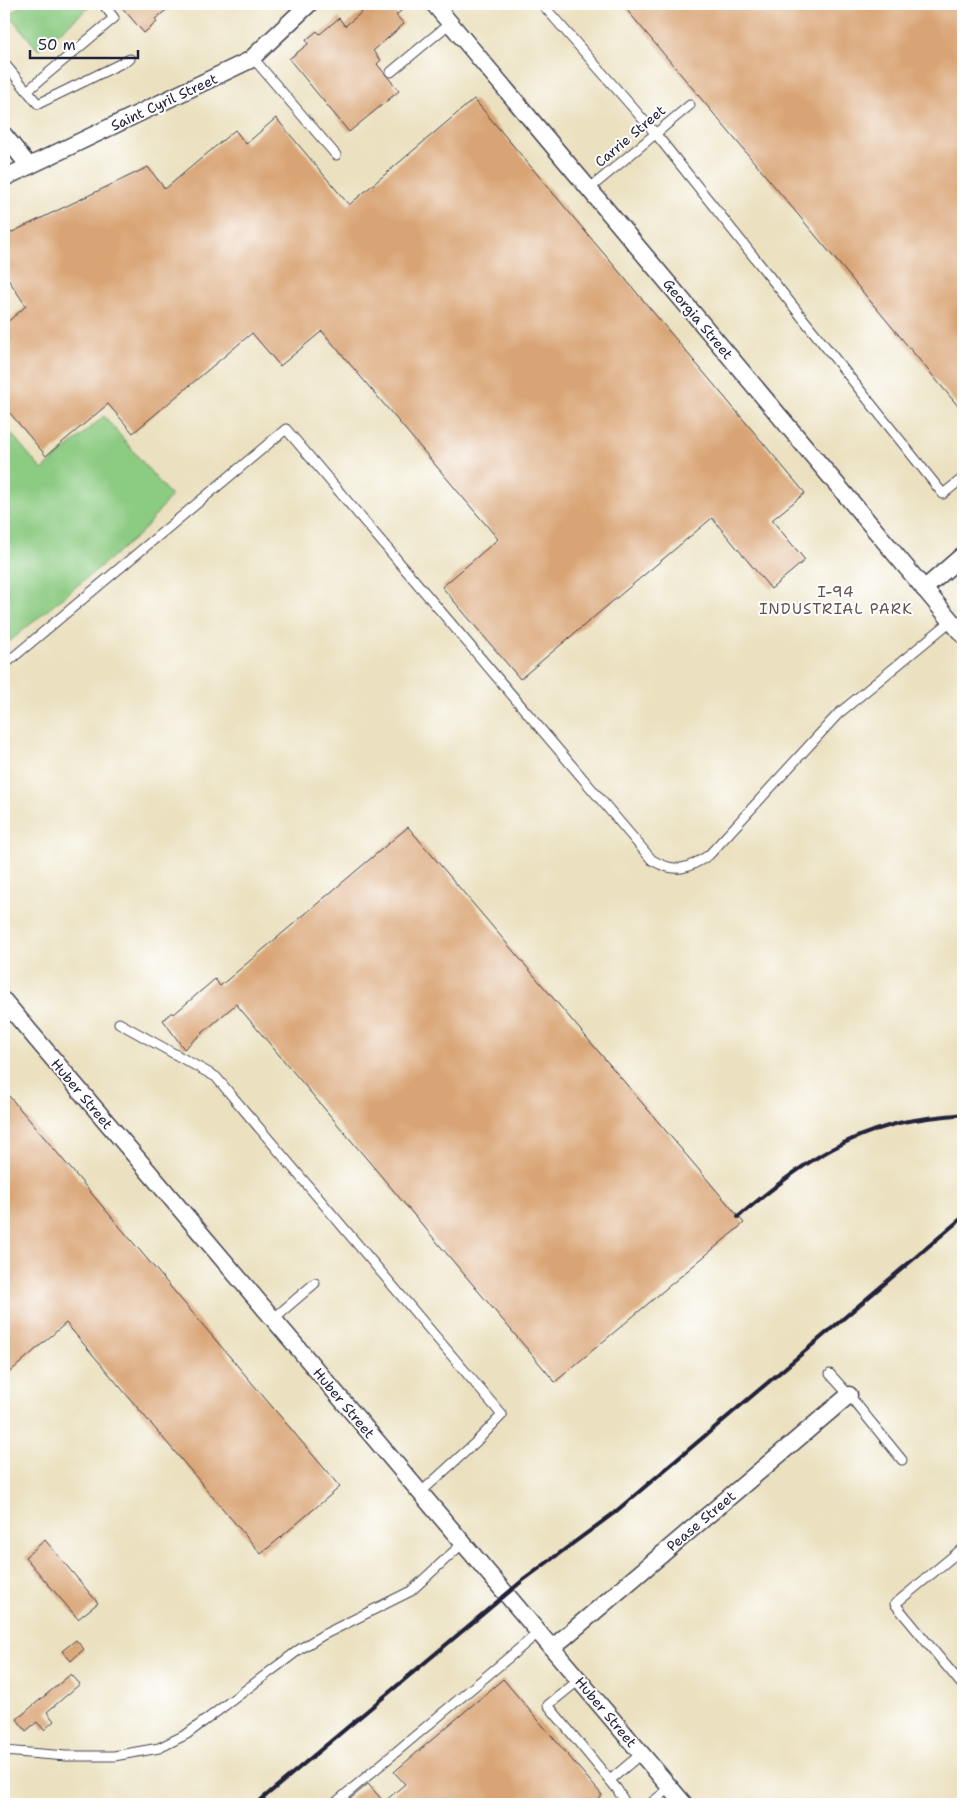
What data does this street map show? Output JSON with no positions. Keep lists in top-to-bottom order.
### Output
{
  "streets": {
    "street": [
      "Saint Cyril Street",
      "Georgia Street",
      "Huber Street",
      "Pease Street"
    ],
    "lane": ["Carrie Street"]
  },
  "crossings": [
    ["Carrie Street", "Georgia Street"],
    ["Huber Street", "Pease Street"]
  ],
  "districts": ["I-94 INDUSTRIAL PARK"],
  "scale_bar": "50 m"
}
